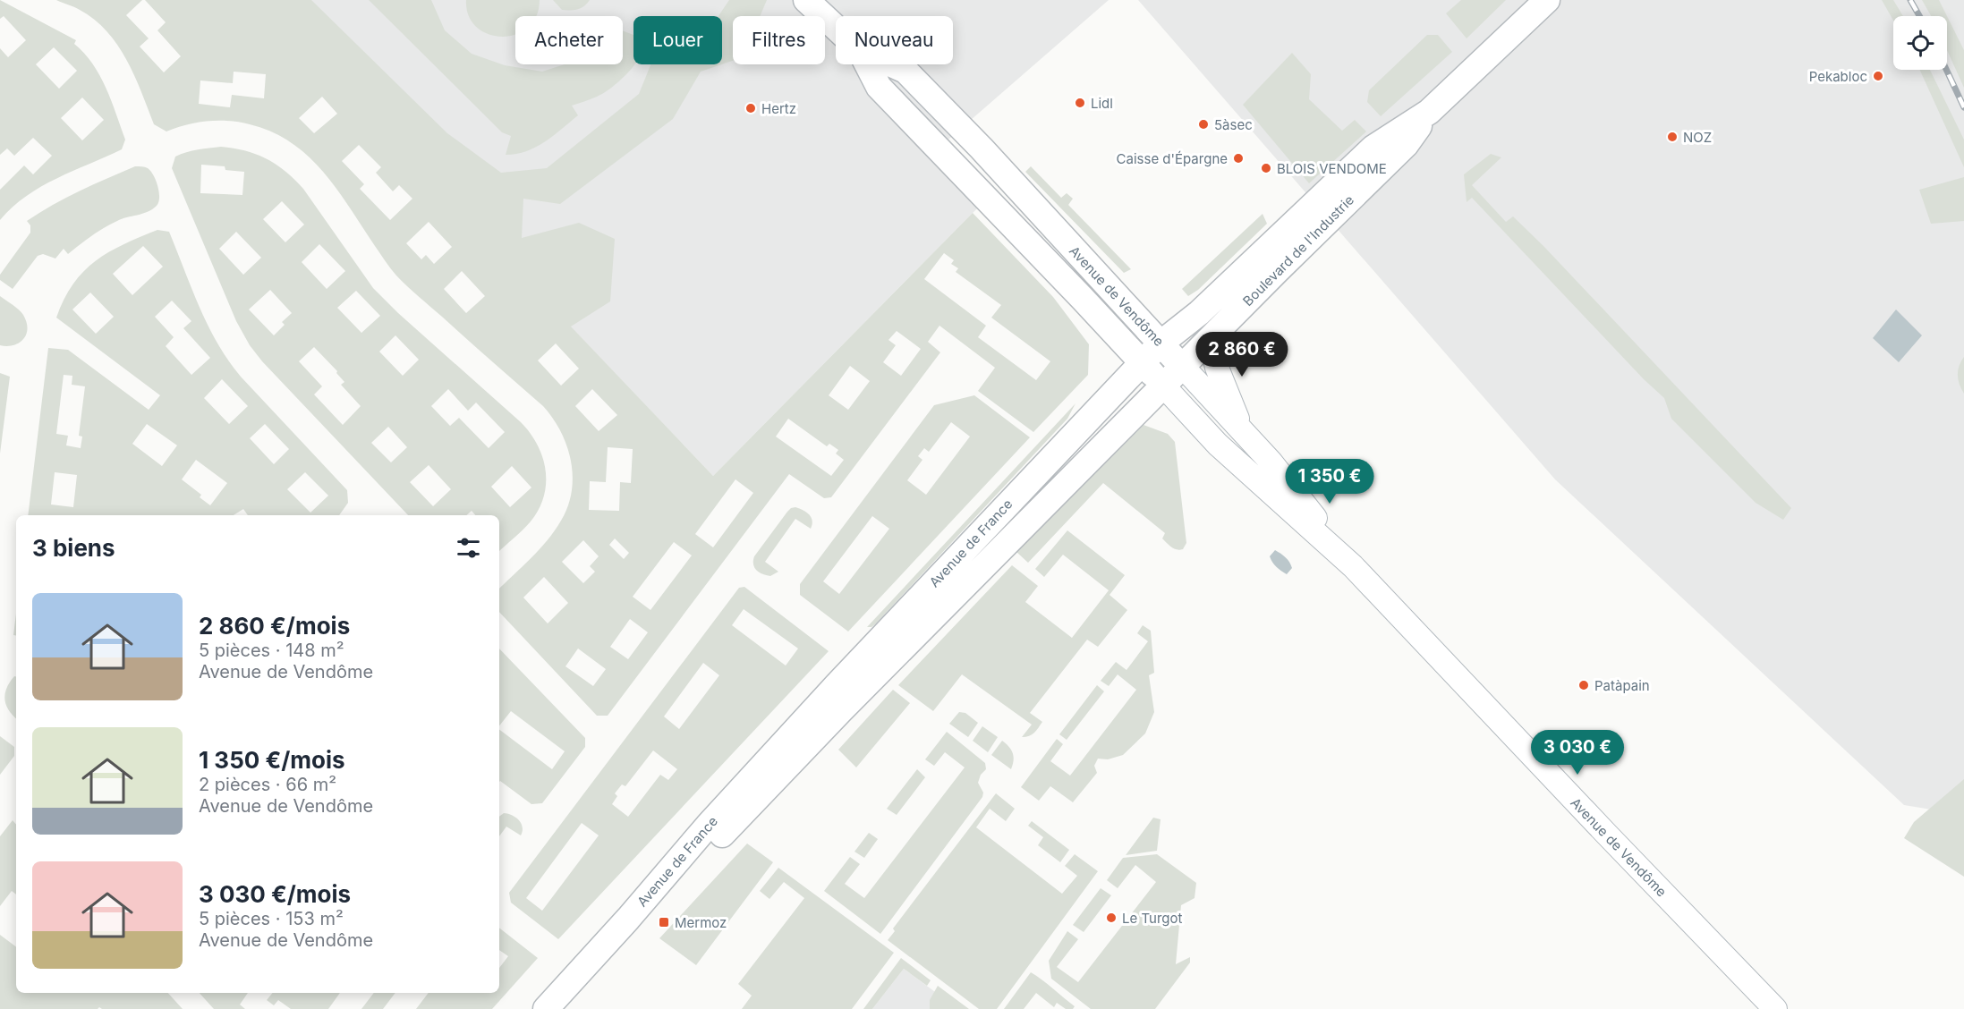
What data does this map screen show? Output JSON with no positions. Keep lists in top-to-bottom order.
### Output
{
  "streets": {
    "main road": ["Boulevard de l'Industrie", "Avenue de Vendôme", "Avenue de France"]
  },
  "crossings": [
    ["Boulevard de l'Industrie", "Avenue de Vendôme"],
    ["Boulevard de l'Industrie", "Avenue de France"],
    ["Avenue de Vendôme", "Avenue de France"]
  ],
  "places": {
    "other": [
      "Pekabloc",
      "Lidl",
      "Hertz",
      "5àsec",
      "NOZ",
      "Caisse d'Épargne",
      "BLOIS VENDOME",
      "Patàpain",
      "Le Turgot"
    ],
    "transit": ["Mermoz"]
  },
  "page": {
    "chip": [
      "Acheter",
      "Louer",
      "Filtres",
      "Nouveau"
    ],
    "price": ["2 860 €", "1 350 €", "3 030 €"],
    "heading": "3 biens",
    "list": [
      {
        "name": "2 860 €/mois",
        "note": "5 pièces · 148 m² · Avenue de Vendôme"
      },
      {
        "name": "1 350 €/mois",
        "note": "2 pièces · 66 m² · Avenue de Vendôme"
      },
      {
        "name": "3 030 €/mois",
        "note": "5 pièces · 153 m² · Avenue de Vendôme"
      }
    ]
  }
}
